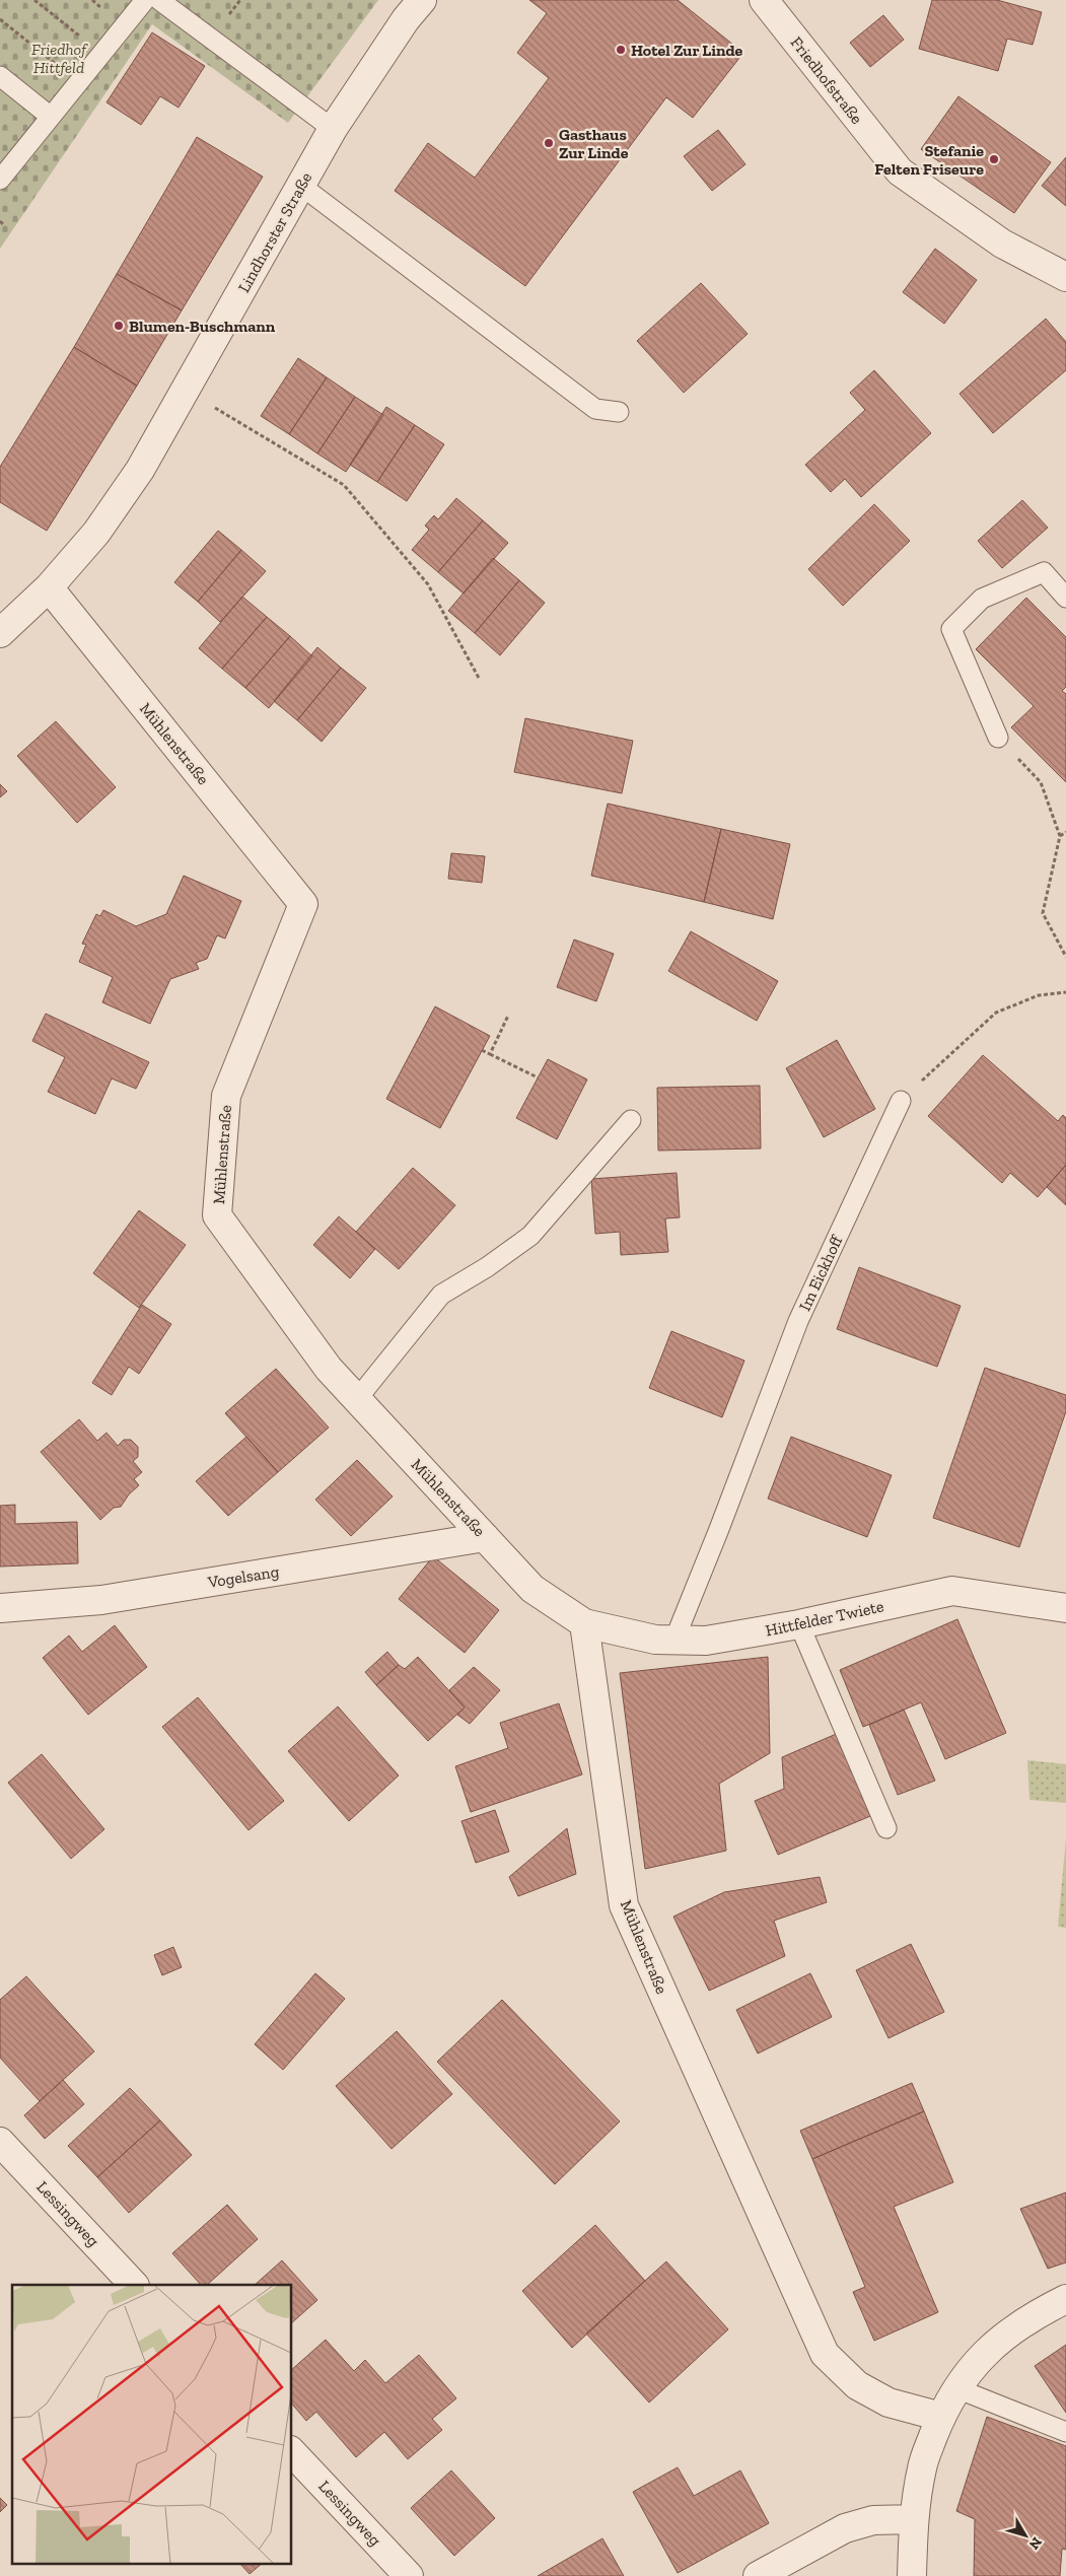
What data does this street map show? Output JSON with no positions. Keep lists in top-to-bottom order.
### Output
{
  "streets": {
    "street": [
      "Friedhofstraße",
      "Lindhorster Straße",
      "Mühlenstraße",
      "Vogelsang",
      "Hittfelder Twiete",
      "Lessingweg"
    ],
    "lane": ["Im Eickhoff"]
  },
  "crossings": [
    ["Lindhorster Straße", "Mühlenstraße"],
    ["Mühlenstraße", "Vogelsang"],
    ["Mühlenstraße", "Hittfelder Twiete"],
    ["Im Eickhoff", "Hittfelder Twiete"]
  ],
  "parks": ["Friedhof Hittfeld"],
  "places": [
    "Hotel Zur Linde",
    "Gasthaus Zur Linde",
    "Stefanie Felten Friseure",
    "Blumen-Buschmann"
  ],
  "north": "bottom right"
}
